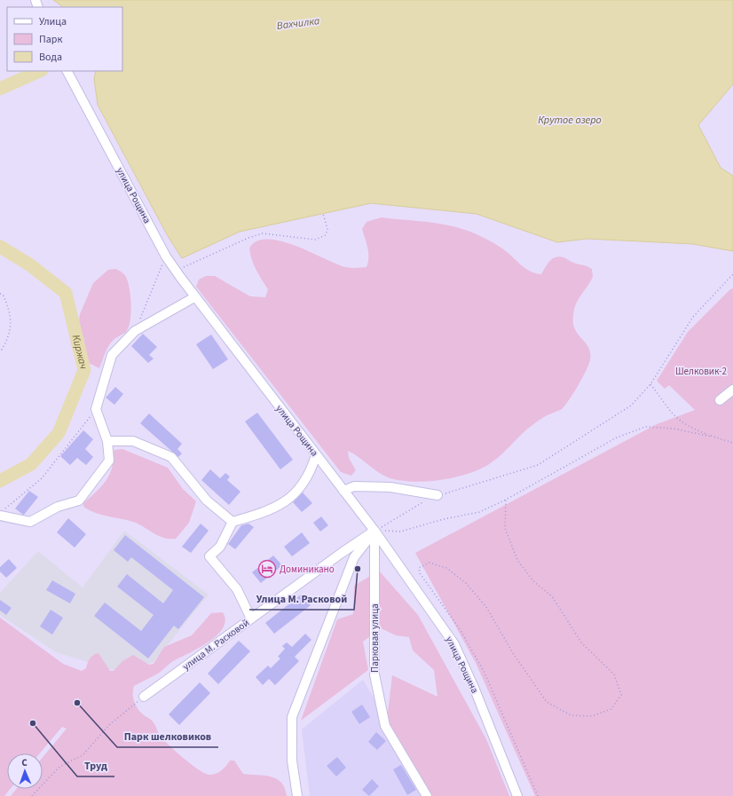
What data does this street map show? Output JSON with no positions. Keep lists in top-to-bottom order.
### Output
{
  "streets": {
    "street": ["улица Рощина", "Парковая улица", "улица М. Расковой"]
  },
  "crossings": [
    ["улица Рощина", "Парковая улица"],
    ["улица Рощина", "улица М. Расковой"],
    ["Парковая улица", "улица М. Расковой"]
  ],
  "water": ["Вахчилка", "Крутое озеро", "Киржач"],
  "parks": ["Шелковик-2"],
  "places": {
    "hotel": ["Доминикано"],
    "other": ["Улица М. Расковой", "Парк шелковиков", "Труд"]
  },
  "legend": ["Улица", "Парк", "Вода"],
  "north": "top"
}
